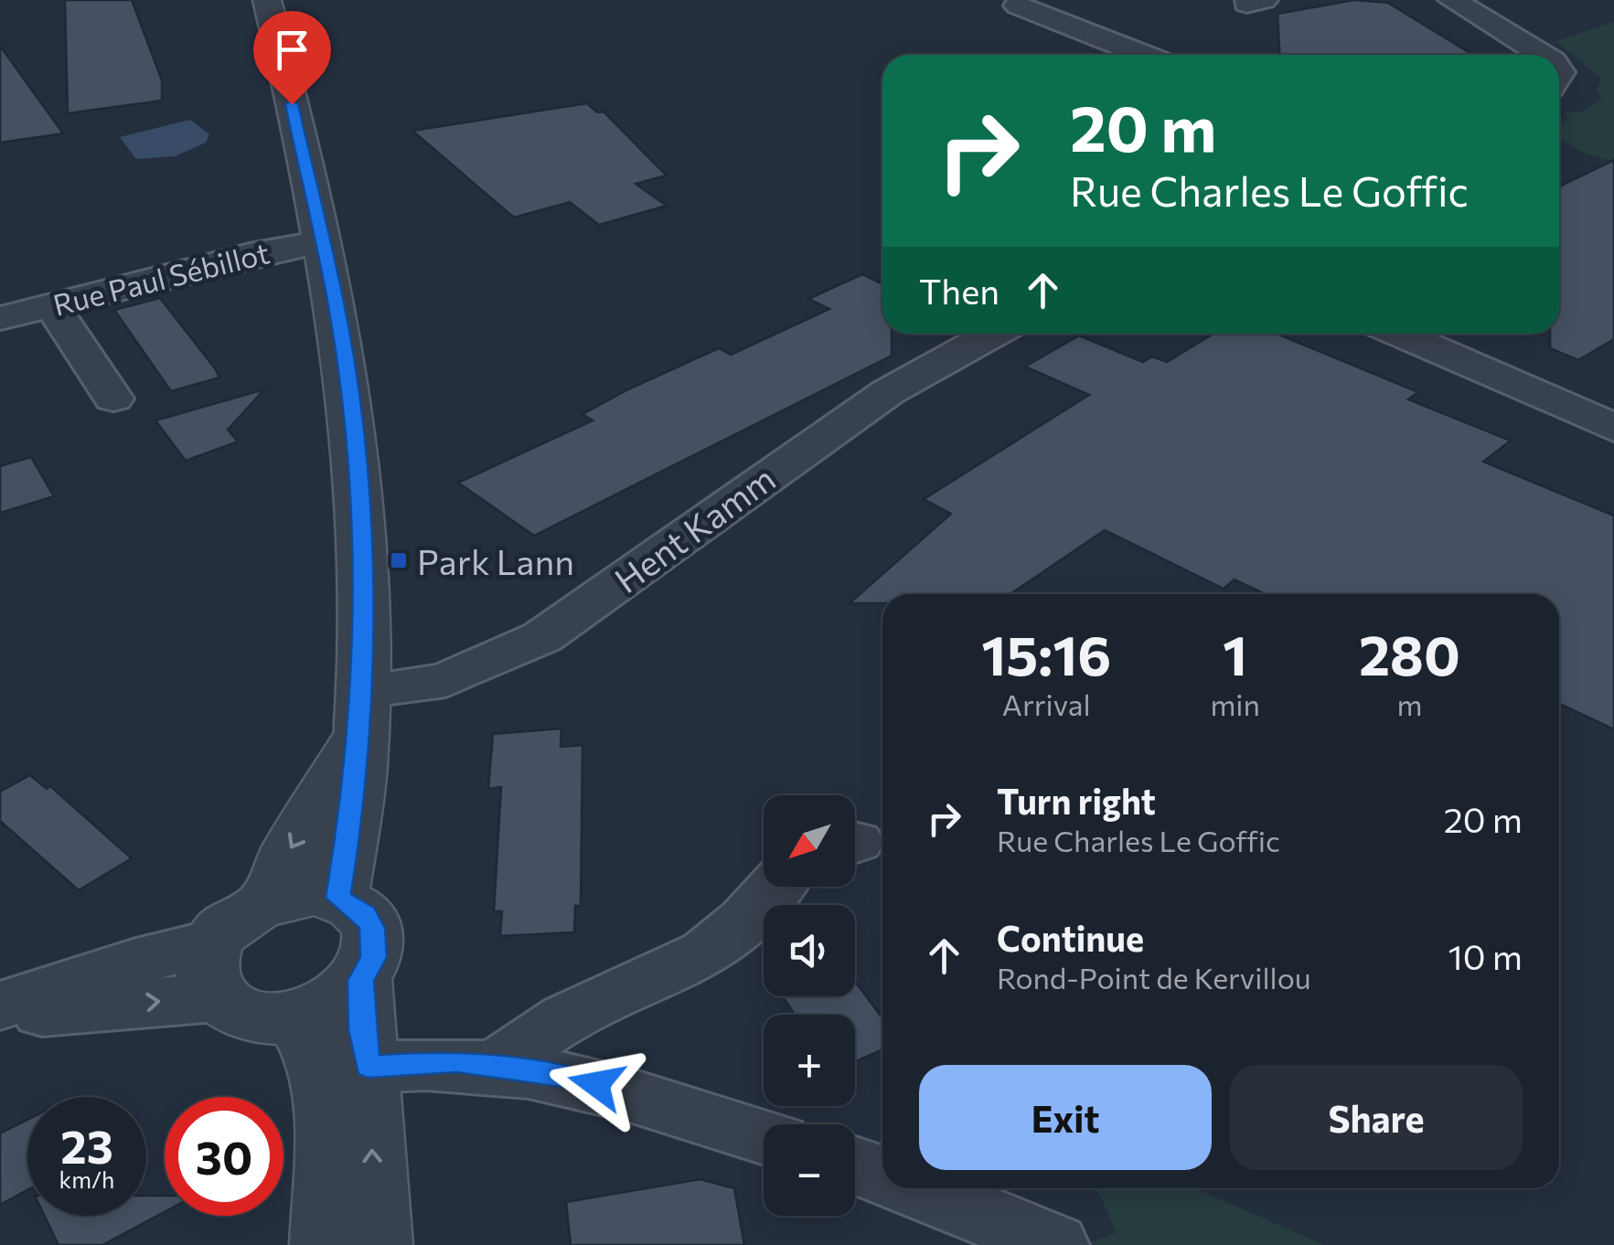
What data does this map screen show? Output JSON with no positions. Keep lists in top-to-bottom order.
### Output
{
  "streets": {
    "street": ["Rue Paul Sébillot", "Hent Kamm"]
  },
  "places": {
    "transit": ["Park Lann"]
  },
  "north": "bottom left",
  "page": {
    "turn": ["20 m", "Rue Charles Le Goffic"],
    "then": "Then",
    "eta": [
      "15:16",
      "Arrival",
      "1",
      "min",
      "280",
      "m"
    ],
    "list": [
      {
        "name": "Turn right",
        "note": "Rue Charles Le Goffic",
        "value": "20 m"
      },
      {
        "name": "Continue",
        "note": "Rond-Point de Kervillou",
        "value": "10 m"
      }
    ],
    "map_buttons": ["+", "−"],
    "buttons": ["Exit", "Share"],
    "speed": "23 km/h",
    "limit": "30"
  }
}
